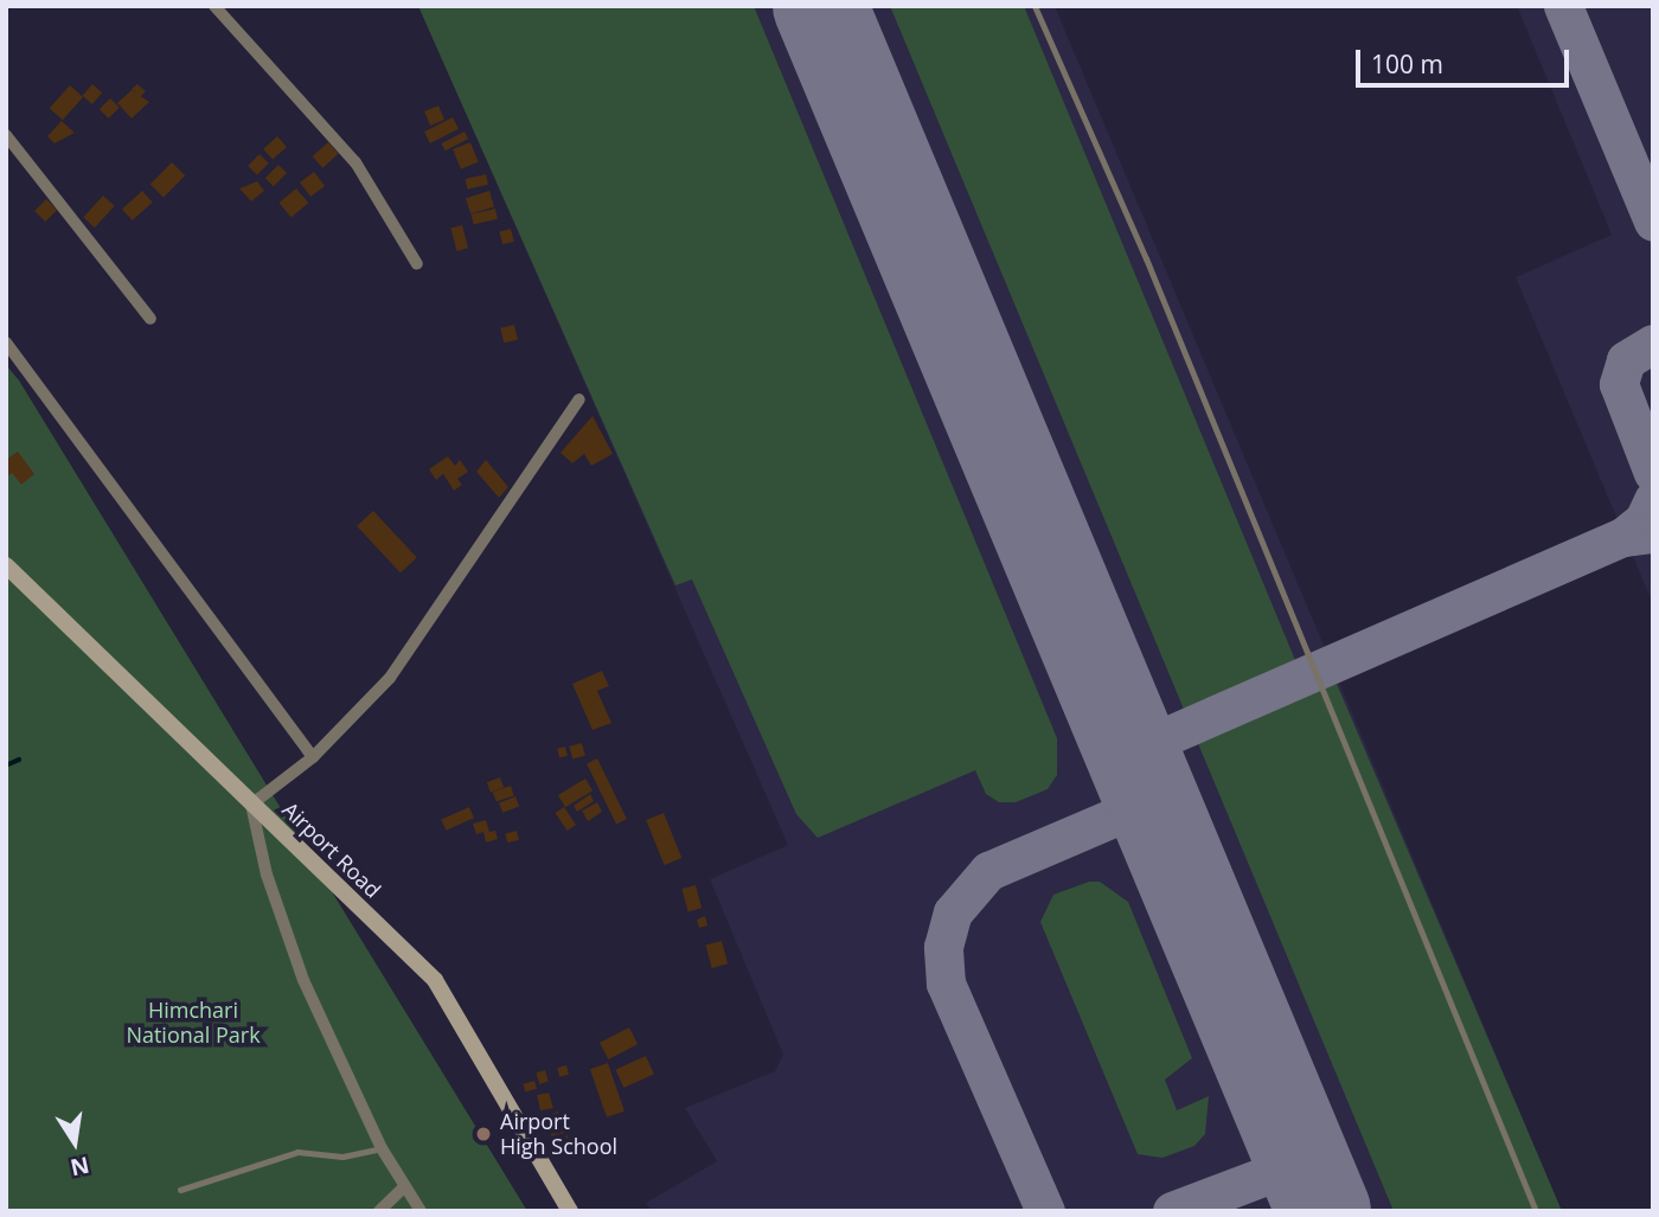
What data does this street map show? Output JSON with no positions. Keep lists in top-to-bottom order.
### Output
{
  "streets": {
    "street": ["Airport Road"]
  },
  "parks": ["Himchari National Park"],
  "places": ["Airport High School"],
  "scale_bar": "100 m",
  "north": "bottom"
}
